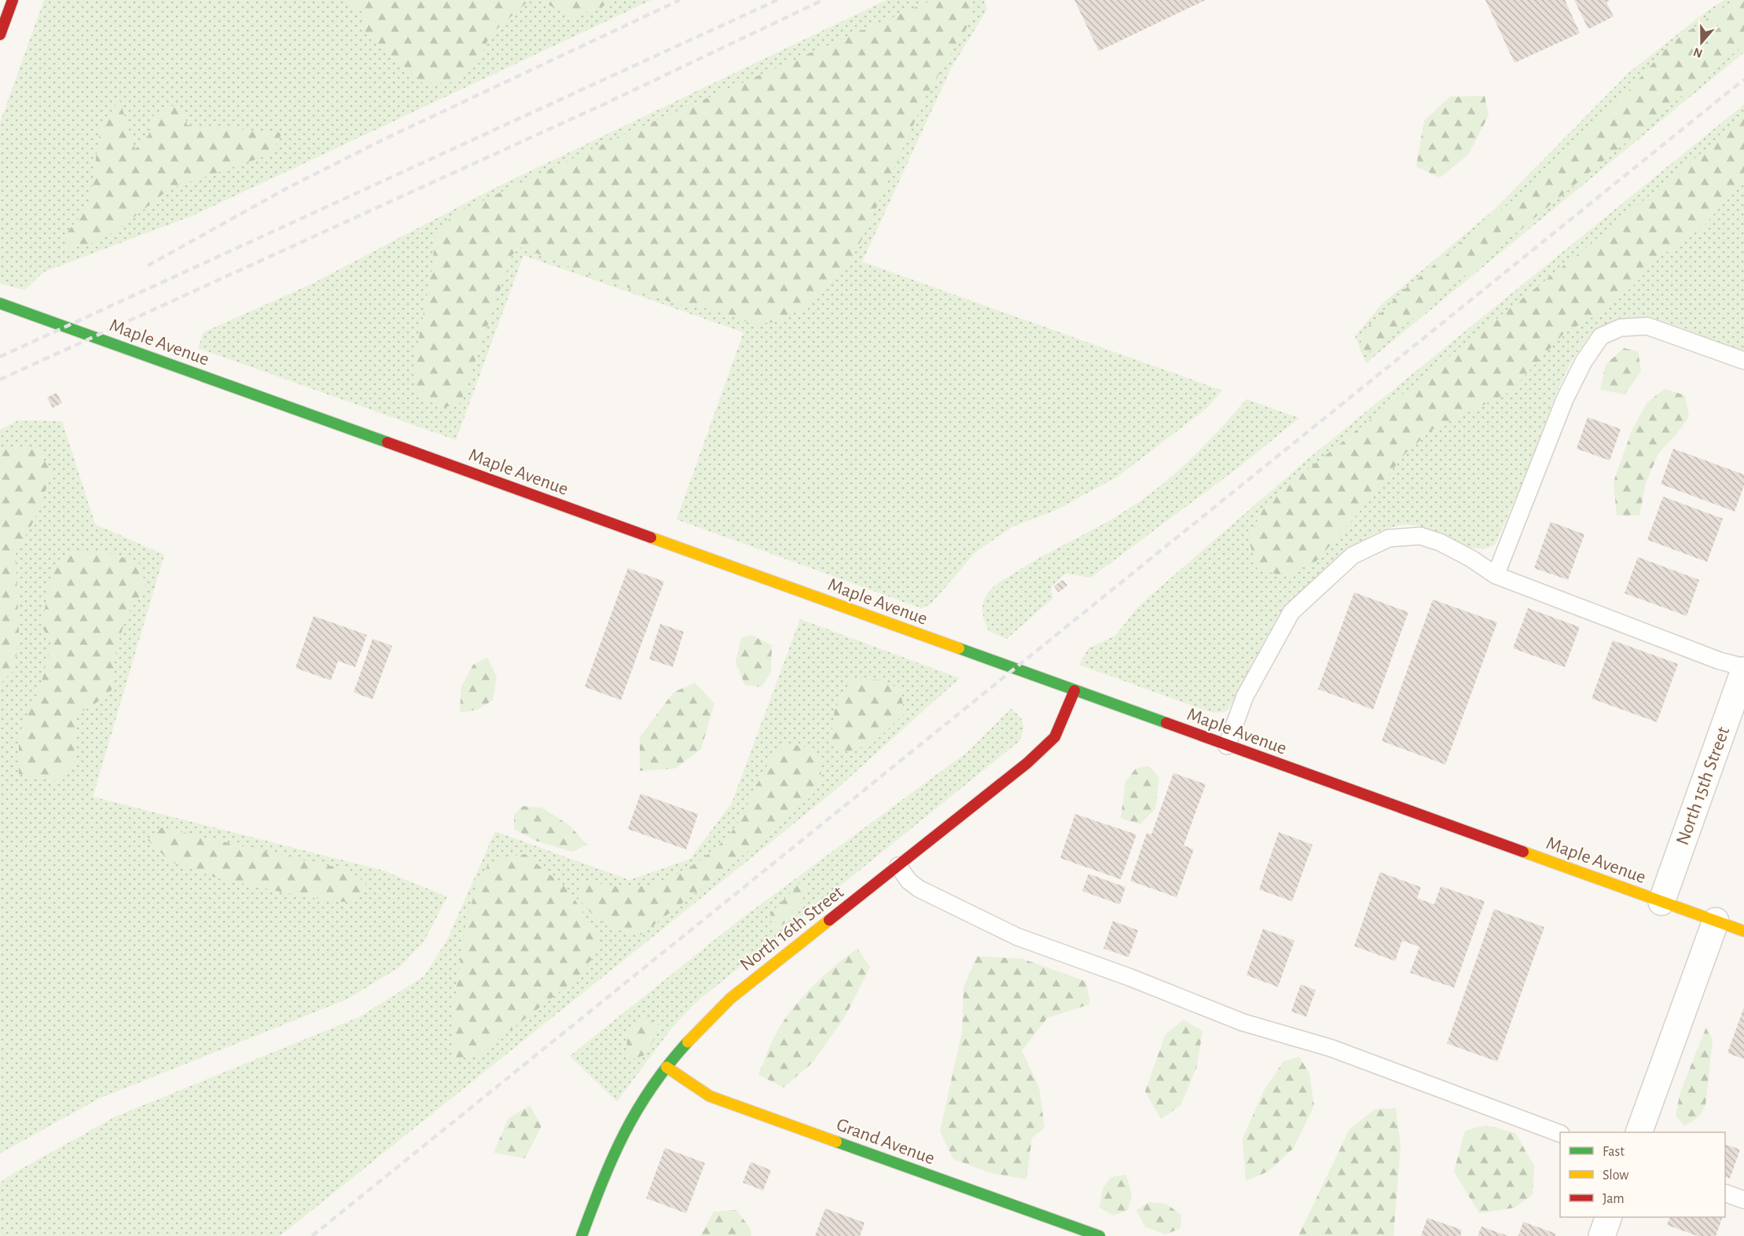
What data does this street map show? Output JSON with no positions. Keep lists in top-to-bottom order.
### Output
{
  "streets": {
    "main road": ["Maple Avenue", "North 16th Street", "Grand Avenue"],
    "street": ["North 15th Street"]
  },
  "crossings": [
    ["Maple Avenue", "North 15th Street"],
    ["Maple Avenue", "North 16th Street"],
    ["North 16th Street", "Grand Avenue"]
  ],
  "legend": ["Fast", "Slow", "Jam"],
  "north": "bottom"
}
